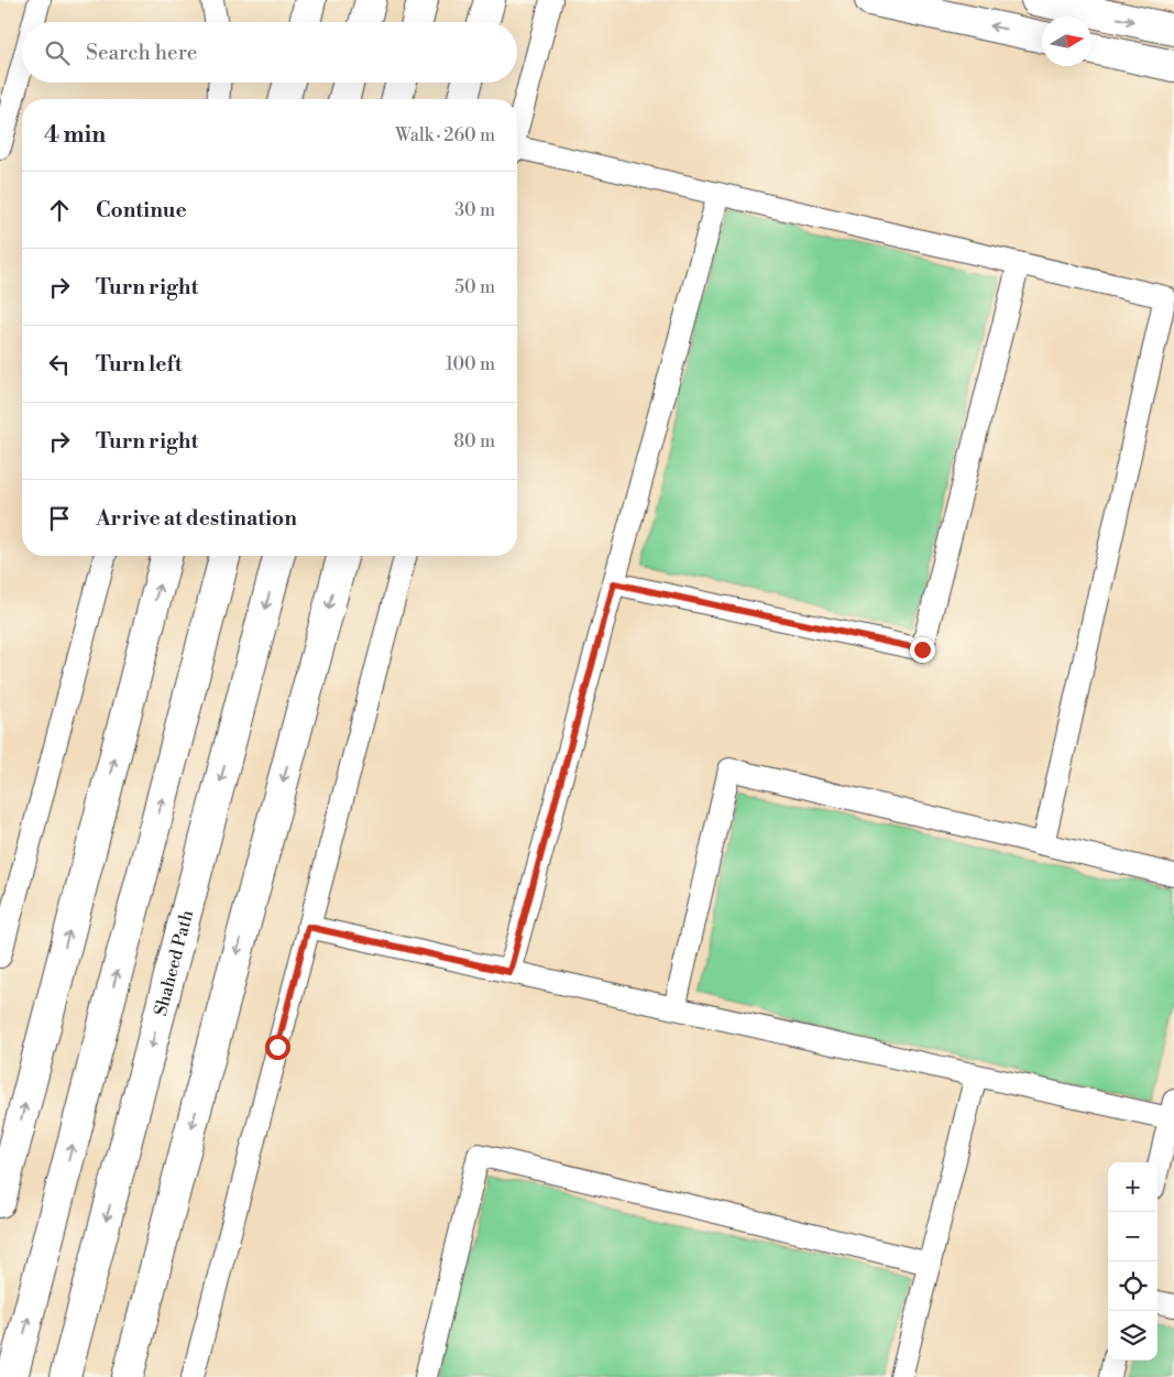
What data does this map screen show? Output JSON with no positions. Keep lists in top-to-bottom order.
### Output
{
  "streets": {
    "main road": ["Shaheed Path"]
  },
  "north": "right",
  "page": {
    "search": "Search here",
    "heading": ["4 min", "Walk · 260 m"],
    "list": [
      ["Continue", "30 m"],
      ["Turn right", "50 m"],
      ["Turn left", "100 m"],
      ["Turn right", "80 m"],
      "Arrive at destination"
    ],
    "map_buttons": ["+", "−"]
  }
}
